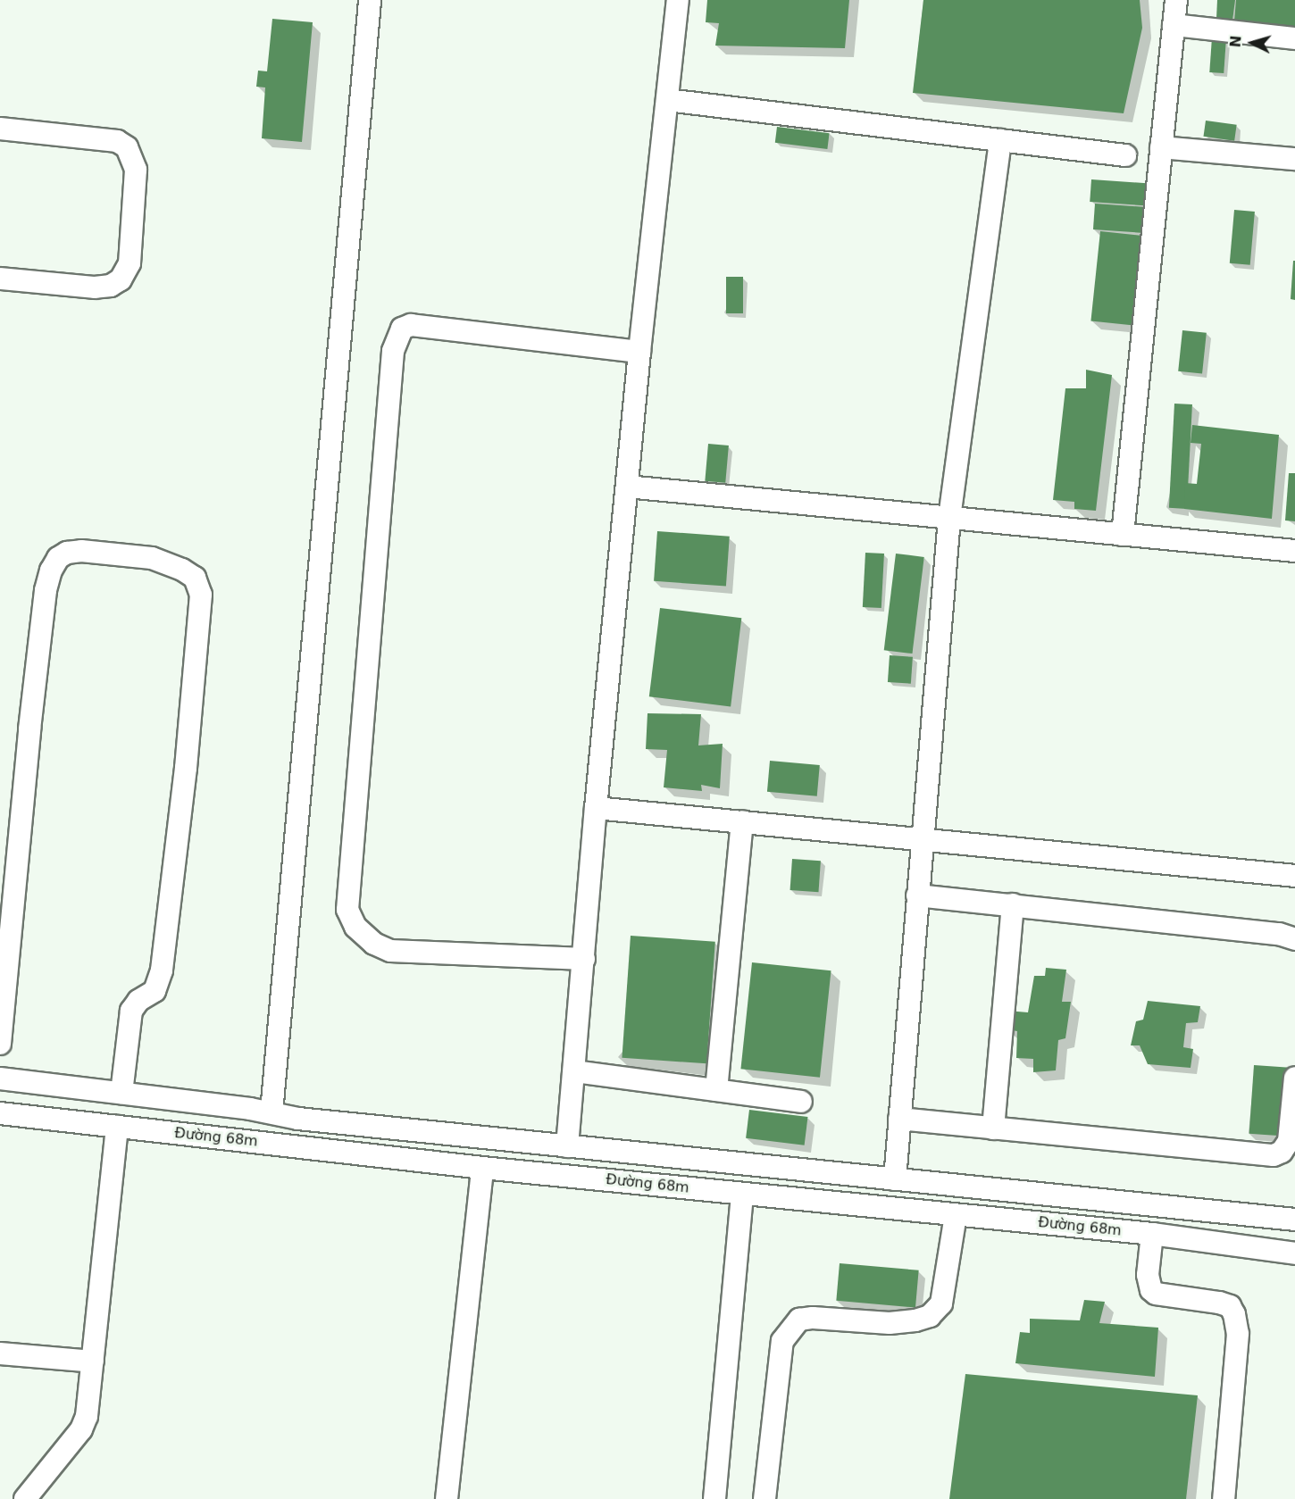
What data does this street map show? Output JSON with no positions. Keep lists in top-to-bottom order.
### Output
{
  "streets": {
    "street": ["Đường 68m"]
  },
  "north": "left"
}
